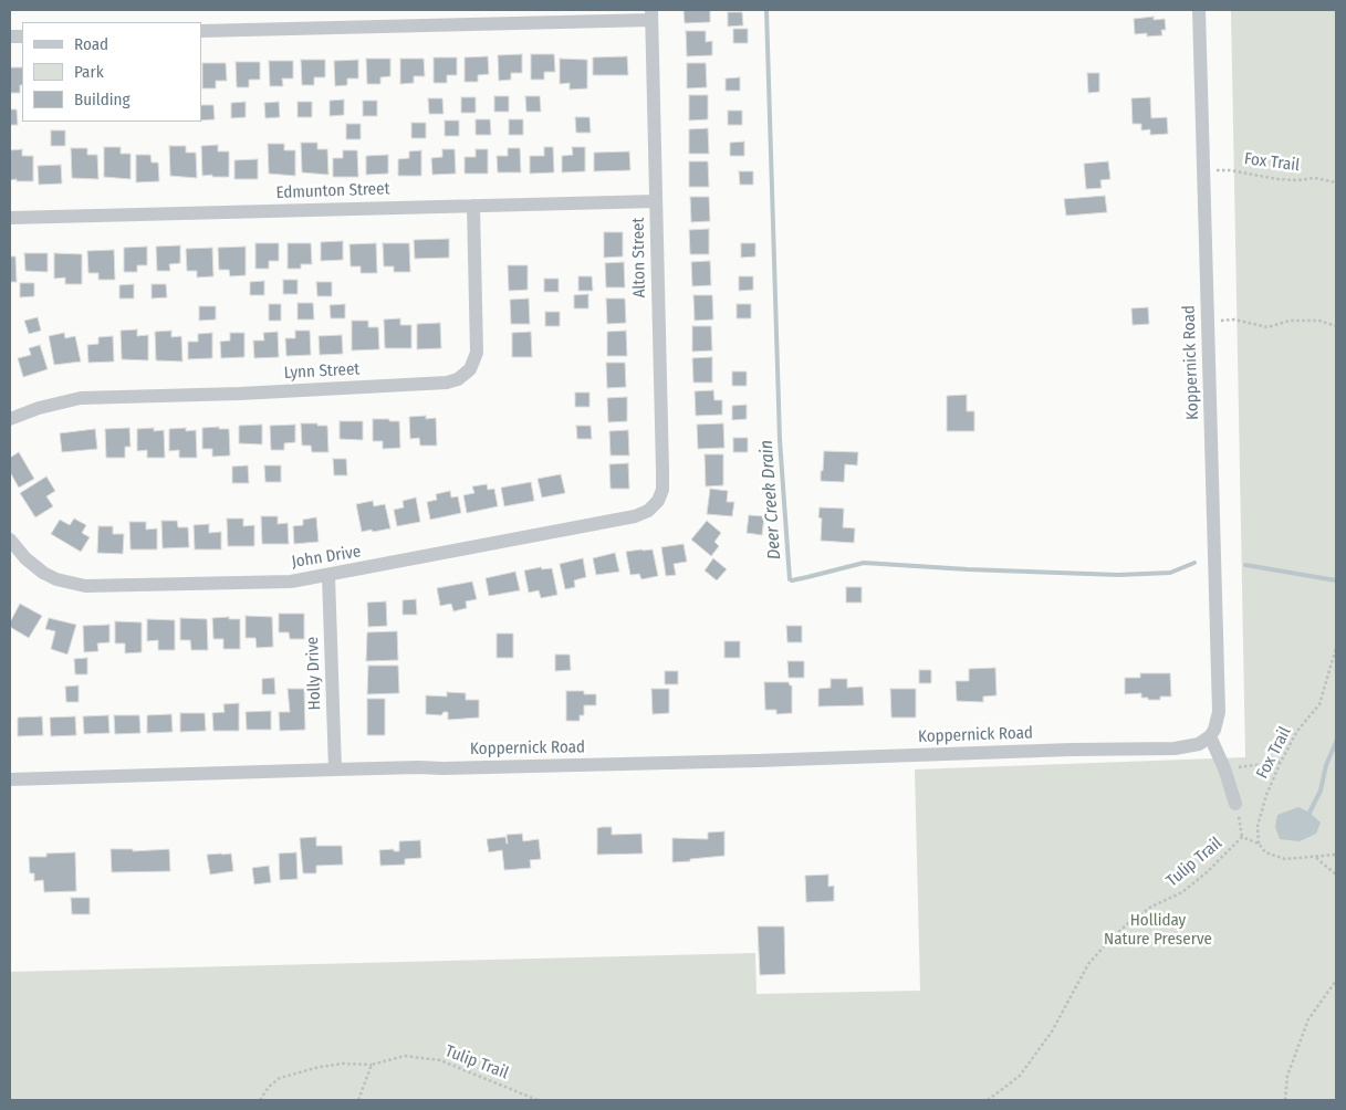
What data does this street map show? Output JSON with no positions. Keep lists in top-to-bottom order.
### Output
{
  "streets": {
    "street": [
      "Edmunton Street",
      "Alton Street",
      "Koppernick Road",
      "Lynn Street",
      "John Drive",
      "Holly Drive"
    ],
    "path": ["Fox Trail", "Tulip Trail"]
  },
  "crossings": [
    ["Fox Trail", "Koppernick Road"],
    ["Fox Trail", "Tulip Trail"],
    ["Edmunton Street", "Alton Street"],
    ["Edmunton Street", "Lynn Street"],
    ["Alton Street", "John Drive"],
    ["Koppernick Road", "Holly Drive"],
    ["John Drive", "Holly Drive"]
  ],
  "water": ["Deer Creek Drain"],
  "parks": ["Holliday Nature Preserve"],
  "legend": ["Road", "Park", "Building"]
}
